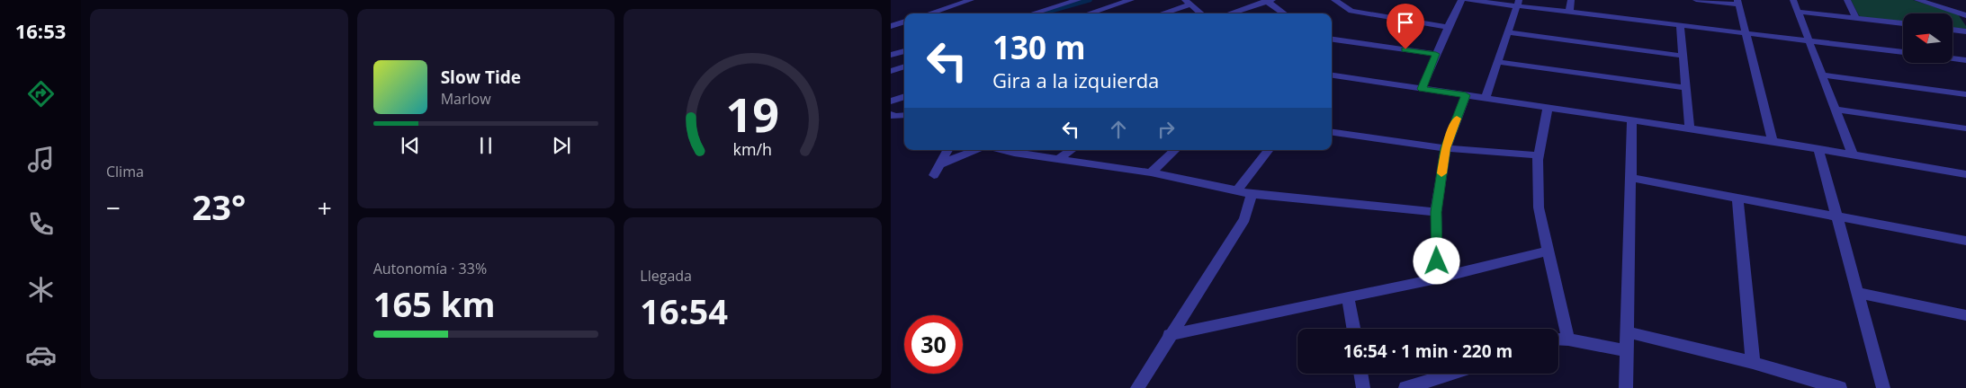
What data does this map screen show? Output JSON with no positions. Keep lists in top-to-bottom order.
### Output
{
  "north": "left",
  "page": {
    "tabs": "16:53",
    "tile": [
      "Clima",
      ["Autonomía · 33%", "165 km"],
      ["Llegada", "16:54"]
    ],
    "turn": ["130 m", "Gira a la izquierda"],
    "song": ["Slow Tide", "Marlow"],
    "heat": ["−", "23°", "+"],
    "limit": "30",
    "trip": "16:54 · 1 min · 220 m",
    "gauge": ["19", "km/h"]
  }
}
